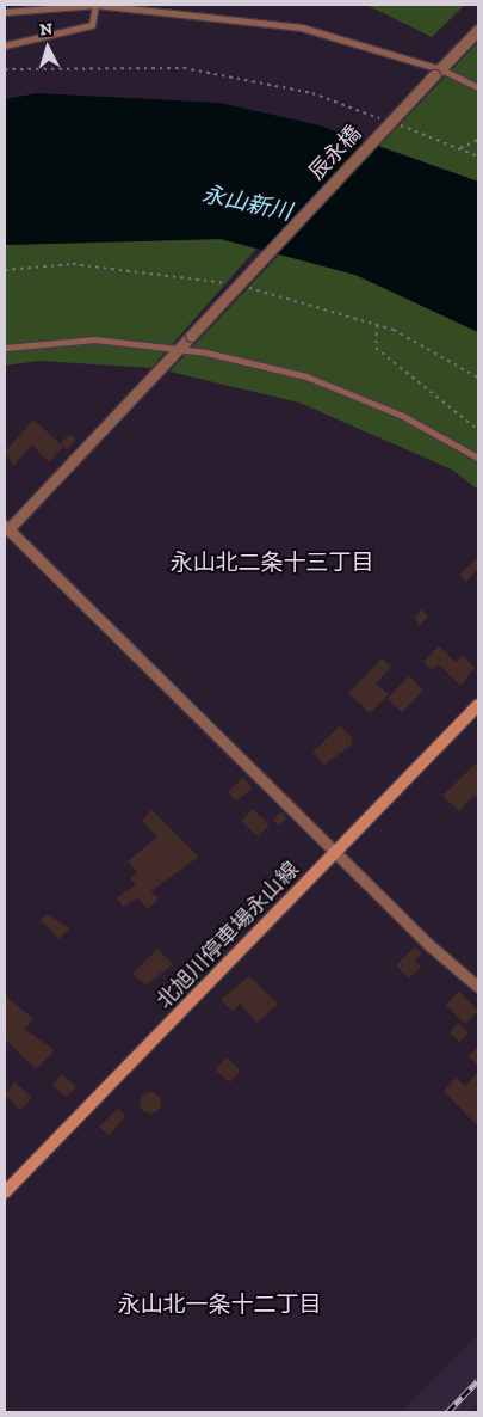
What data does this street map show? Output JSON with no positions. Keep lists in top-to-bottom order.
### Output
{
  "streets": {
    "main road": ["北旭川停車場永山線"],
    "street": ["辰永橋"]
  },
  "districts": ["永山北二条十三丁目", "永山北一条十二丁目"],
  "water": ["永山新川"],
  "north": "top"
}
